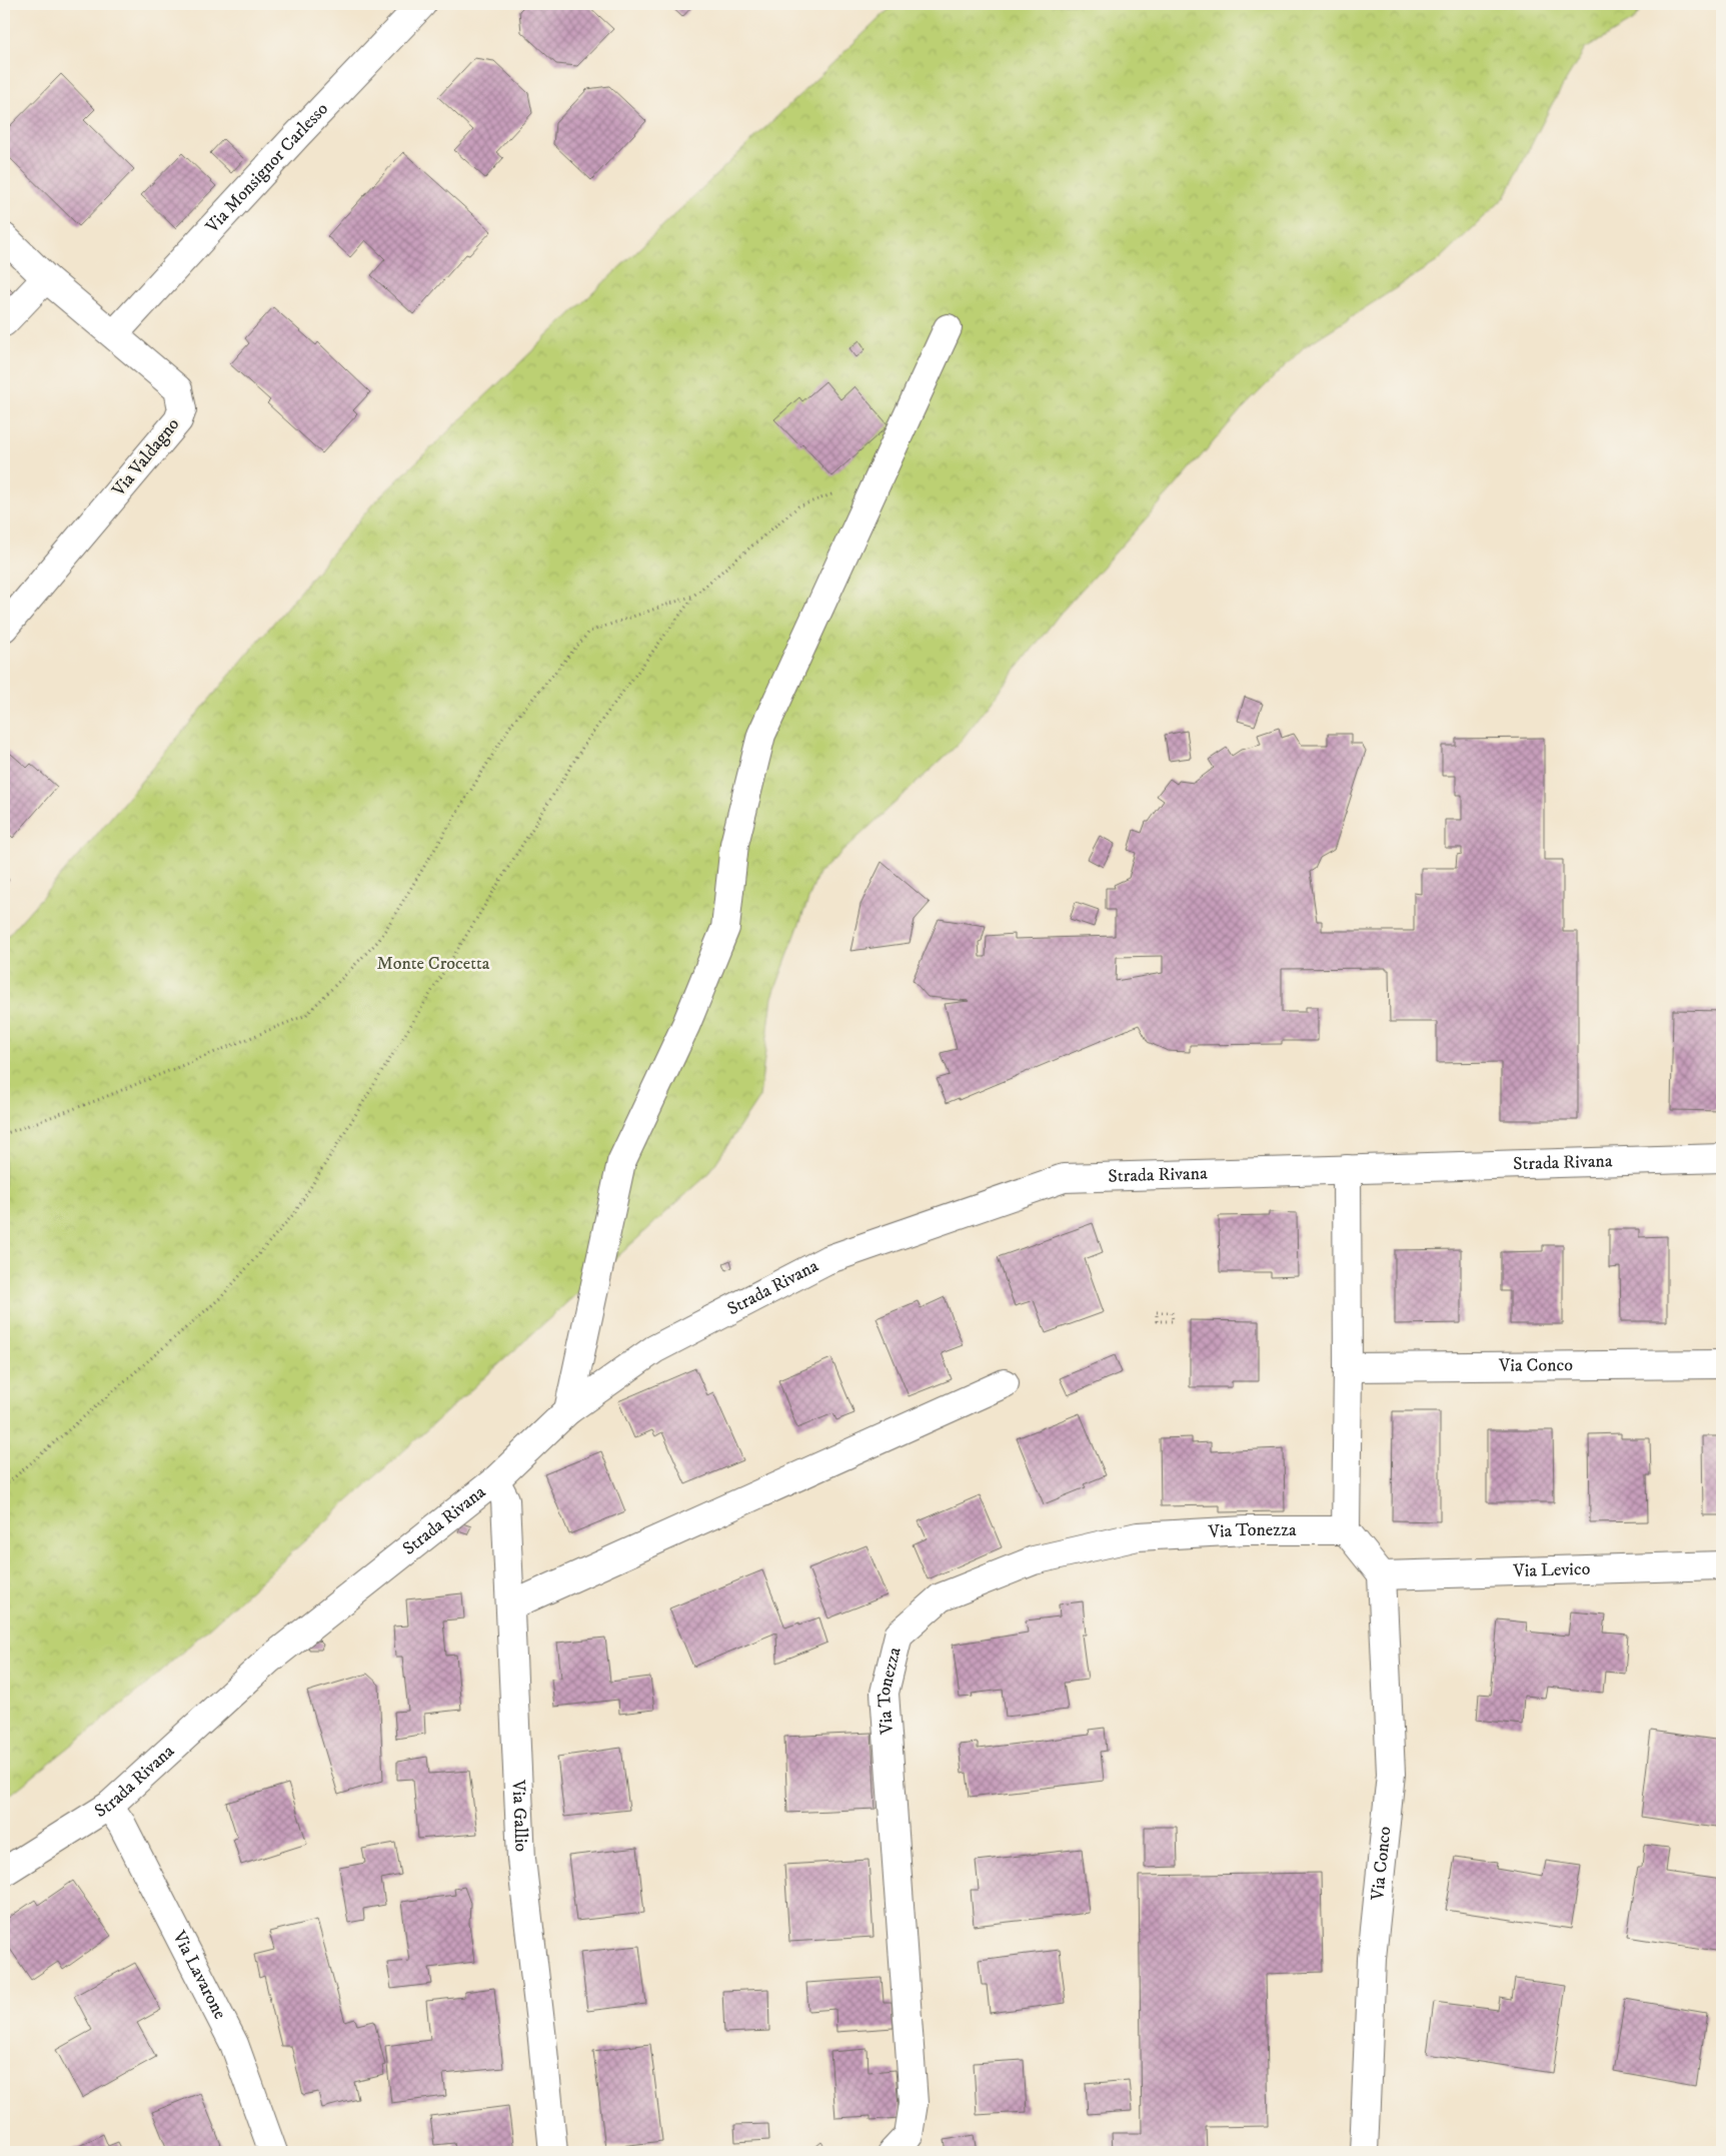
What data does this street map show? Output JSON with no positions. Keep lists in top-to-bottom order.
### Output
{
  "streets": {
    "street": [
      "Via Monsignor Carlesso",
      "Via Valdagno",
      "Strada Rivana",
      "Via Conco",
      "Via Tonezza",
      "Via Levico",
      "Via Gallio",
      "Via Lavarone"
    ]
  },
  "crossings": [
    ["Via Monsignor Carlesso", "Via Valdagno"],
    ["Strada Rivana", "Via Gallio"],
    ["Strada Rivana", "Via Lavarone"],
    ["Via Conco", "Via Levico"]
  ],
  "parks": ["Monte Crocetta"]
}
